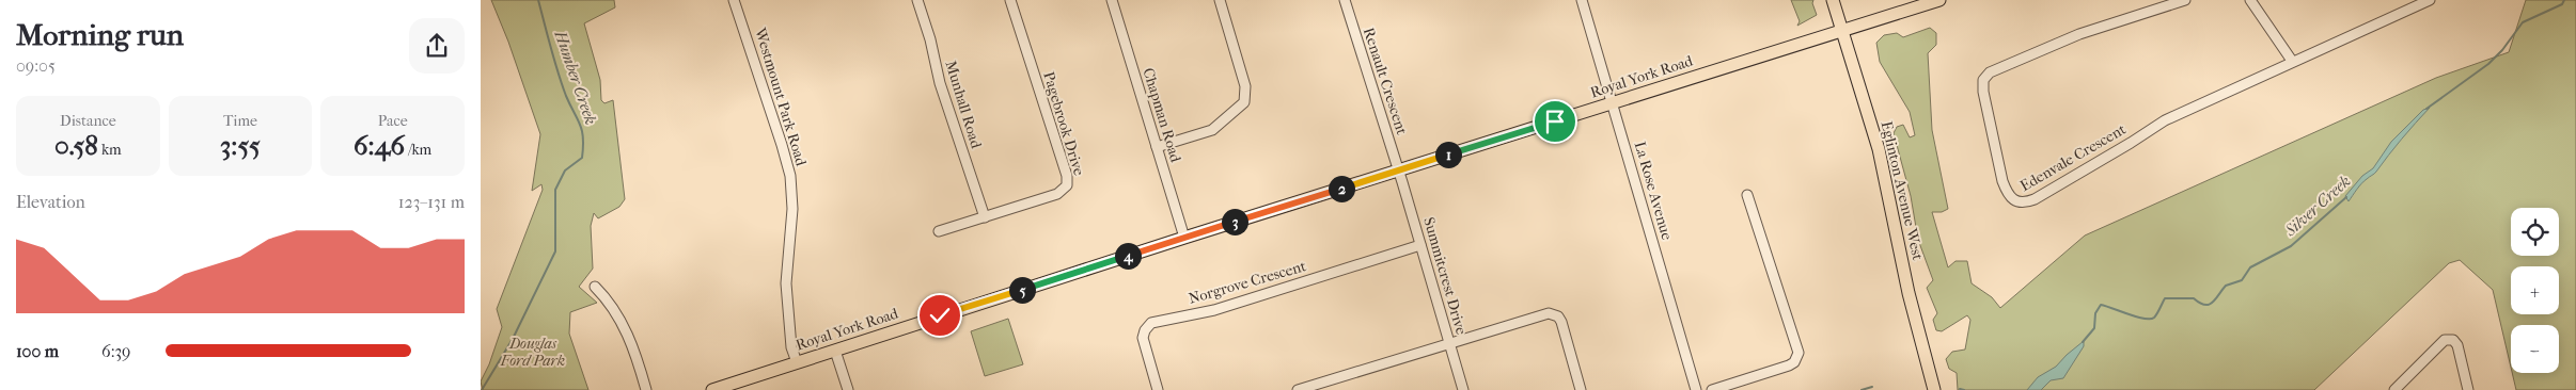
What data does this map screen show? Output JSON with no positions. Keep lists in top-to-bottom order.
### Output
{
  "streets": {
    "main road": ["Royal York Road", "Eglinton Avenue West"],
    "street": [
      "Renault Crescent",
      "Westmount Park Road",
      "Munhall Road",
      "Chapman Road",
      "Pagebrook Drive",
      "Edenvale Crescent",
      "La Rose Avenue",
      "Summitcrest Drive",
      "Norgrove Crescent"
    ]
  },
  "crossings": [
    ["Royal York Road", "Renault Crescent"],
    ["Royal York Road", "Westmount Park Road"],
    ["Royal York Road", "Chapman Road"],
    ["Royal York Road", "La Rose Avenue"],
    ["Royal York Road", "Eglinton Avenue West"],
    ["Royal York Road", "Summitcrest Drive"],
    ["Renault Crescent", "Summitcrest Drive"],
    ["Munhall Road", "Pagebrook Drive"],
    ["Summitcrest Drive", "Norgrove Crescent"]
  ],
  "water": ["Humber Creek", "Silver Creek"],
  "parks": ["Douglas Ford Park"],
  "page": {
    "heading": ["Morning run", "09:05"],
    "stats": [
      ["Distance", "0.58 km"],
      ["Time", "3:55"],
      ["Pace", "6:46 /km"]
    ],
    "pins": [
      "1",
      "2",
      "3",
      "4",
      "5"
    ],
    "chart": ["Elevation", "123–131 m"],
    "map_buttons": ["+", "−"],
    "list": [
      {
        "name": "100 m",
        "note": "6:39"
      }
    ]
  }
}
